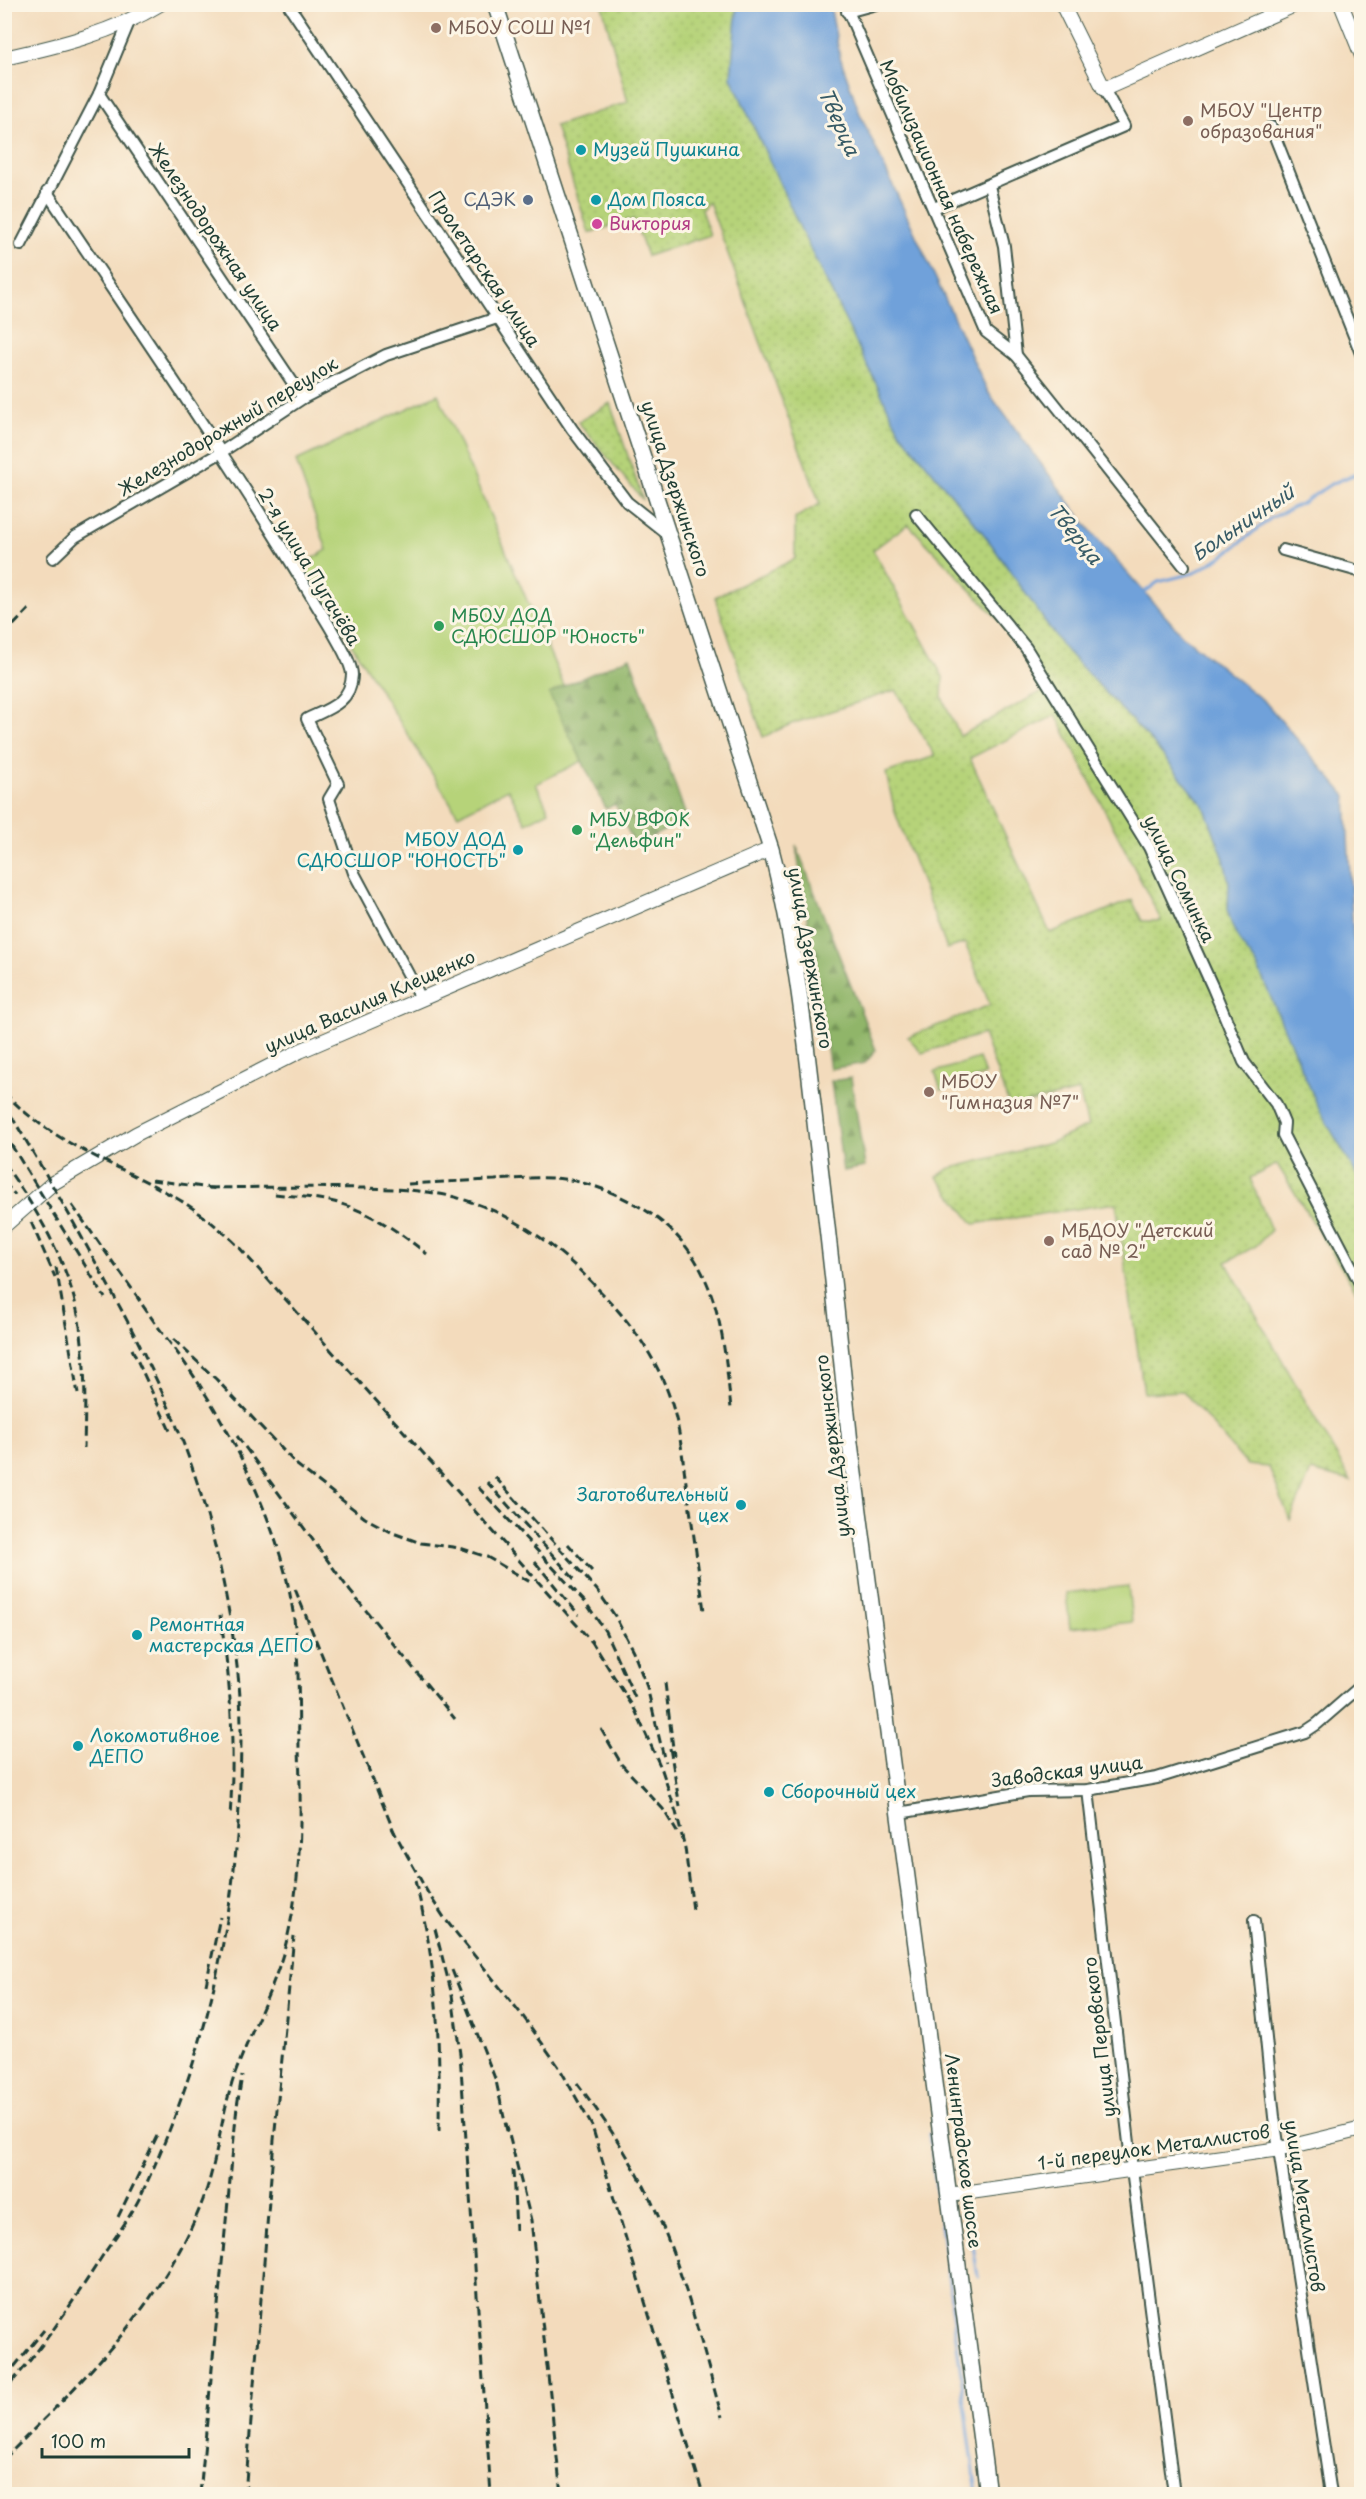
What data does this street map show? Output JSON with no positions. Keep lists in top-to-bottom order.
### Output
{
  "streets": {
    "main road": ["улица Дзержинского", "Ленинградское шоссе"],
    "street": [
      "Мобилизационная набережная",
      "Железнодорожная улица",
      "Пролетарская улица",
      "Железнодорожный переулок",
      "2-я улица Пугачёва",
      "улица Соминка",
      "улица Василия Клещенко",
      "Заводская улица",
      "улица Перовского",
      "1-й переулок Металлистов",
      "улица Металлистов"
    ]
  },
  "crossings": [
    ["Железнодорожная улица", "Железнодорожный переулок"],
    ["Пролетарская улица", "Железнодорожный переулок"],
    ["Пролетарская улица", "улица Дзержинского"],
    ["Железнодорожный переулок", "2-я улица Пугачёва"],
    ["улица Дзержинского", "улица Василия Клещенко"],
    ["улица Дзержинского", "Заводская улица"],
    ["улица Дзержинского", "Ленинградское шоссе"],
    ["2-я улица Пугачёва", "улица Василия Клещенко"],
    ["Заводская улица", "улица Перовского"],
    ["Заводская улица", "Ленинградское шоссе"],
    ["улица Перовского", "1-й переулок Металлистов"],
    ["1-й переулок Металлистов", "Ленинградское шоссе"],
    ["1-й переулок Металлистов", "улица Металлистов"]
  ],
  "water": ["Тверца", "Больничный"],
  "places": [
    "МБОУ СОШ №1",
    "МБОУ \"Центр образования\"",
    "Музей Пушкина",
    "СДЭК",
    "Дом Пояса",
    "Виктория",
    "МБОУ ДОД СДЮСШОР \"Юность\"",
    "МБУ ВФОК \"Дельфин\"",
    "МБОУ ДОД СДЮСШОР \"ЮНОСТЬ\"",
    "МБОУ \"Гимназия №7\"",
    "МБДОУ \"Детский сад № 2\"",
    "Заготовительный цех",
    "Ремонтная мастерская ДЕПО",
    "Локомотивное ДЕПО",
    "Сборочный цех"
  ],
  "scale_bar": "100 m"
}
